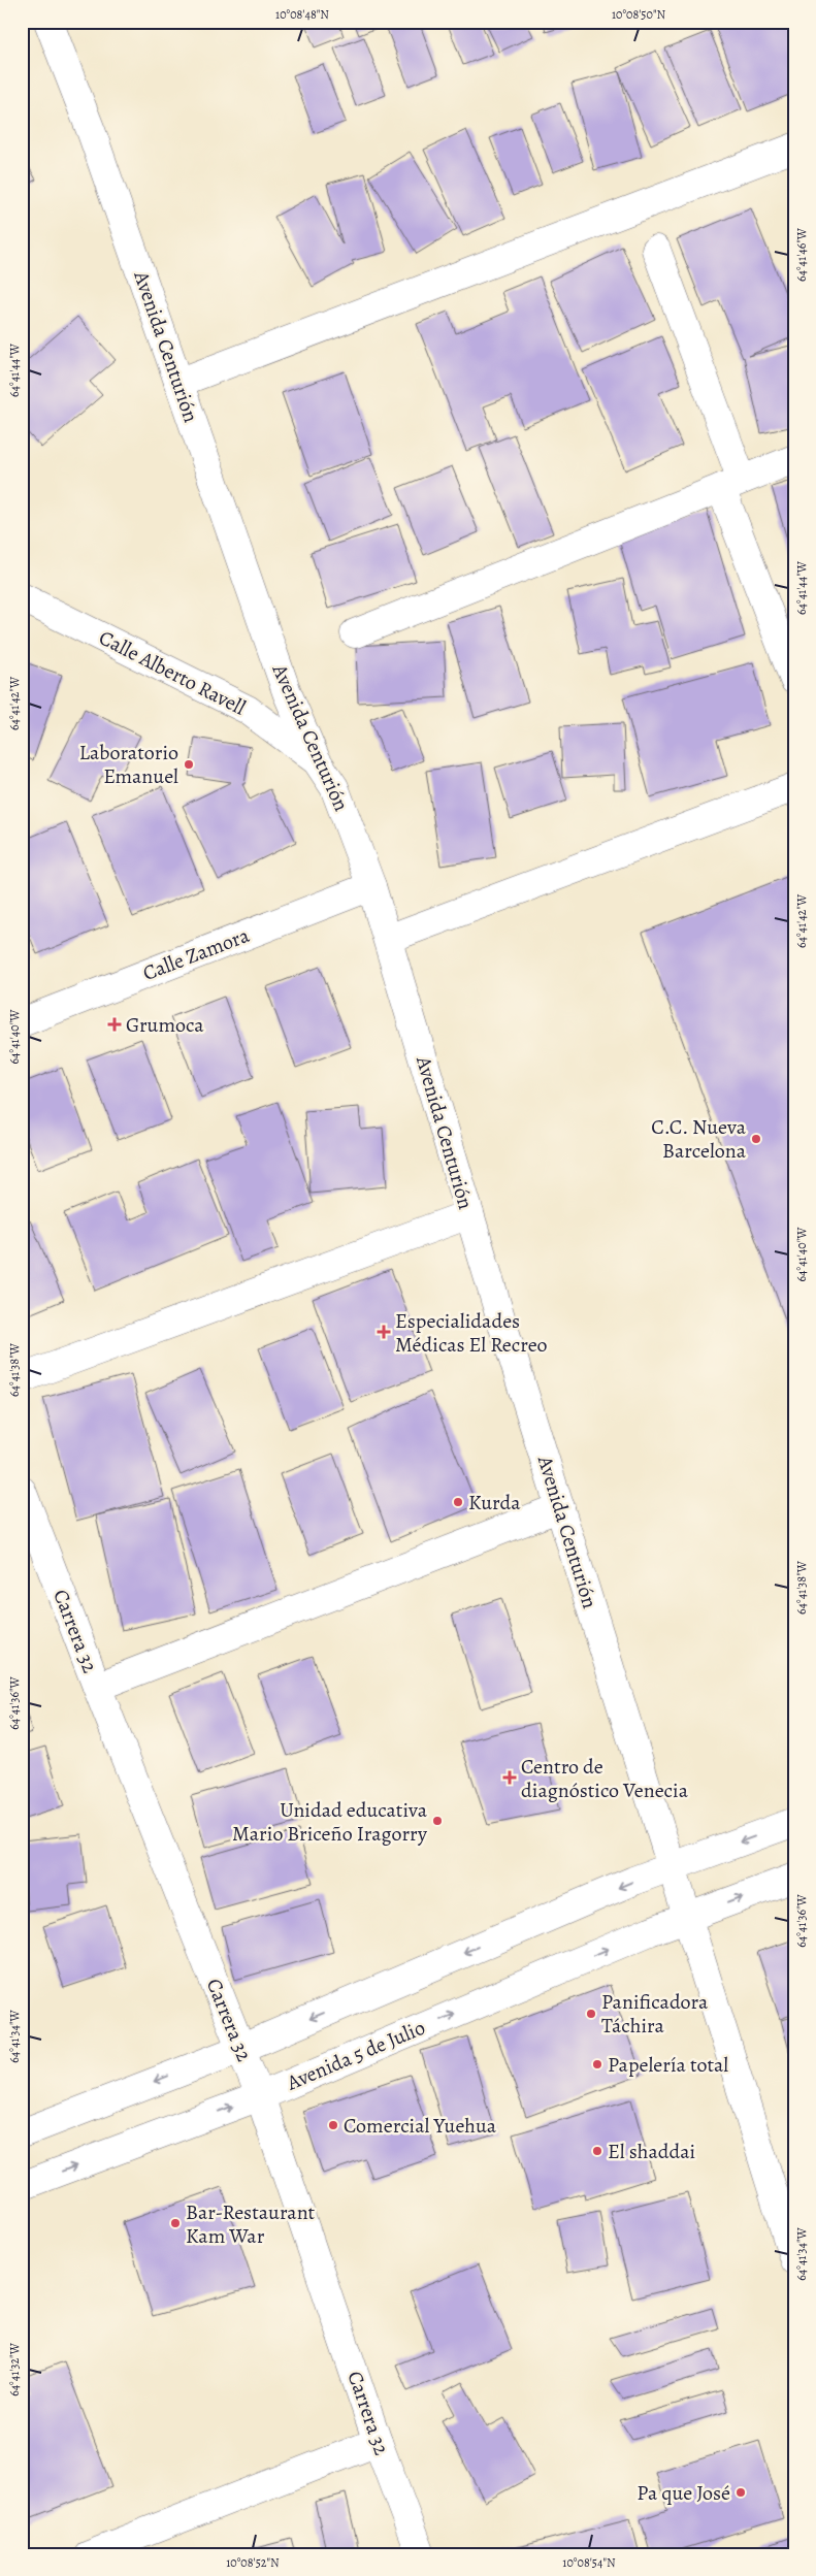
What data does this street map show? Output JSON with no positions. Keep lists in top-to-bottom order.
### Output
{
  "streets": {
    "street": [
      "Avenida Centurión",
      "Calle Alberto Ravell",
      "Calle Zamora",
      "Carrera 32",
      "Avenida 5 de Julio"
    ]
  },
  "crossings": [
    ["Avenida Centurión", "Calle Alberto Ravell"],
    ["Avenida Centurión", "Calle Zamora"],
    ["Avenida Centurión", "Avenida 5 de Julio"],
    ["Carrera 32", "Avenida 5 de Julio"]
  ],
  "places": {
    "other": [
      "Laboratorio Emanuel",
      "C.C. Nueva Barcelona",
      "Kurda",
      "Unidad educativa Mario Briceño Iragorry",
      "Panificadora Táchira",
      "Papelería total",
      "Comercial Yuehua",
      "El shaddai",
      "Bar-Restaurant Kam War",
      "Pa que José"
    ],
    "health": ["Grumoca", "Especialidades Médicas El Recreo", "Centro de diagnóstico Venecia"]
  },
  "coordinates": [
    "10°08'48\"N",
    "10°08'50\"N",
    "64°41'46\"W",
    "64°41'44\"W",
    "64°41'42\"W",
    "64°41'40\"W",
    "64°41'38\"W",
    "64°41'36\"W",
    "64°41'34\"W",
    "64°41'32\"W",
    "10°08'52\"N",
    "10°08'54\"N"
  ]
}
